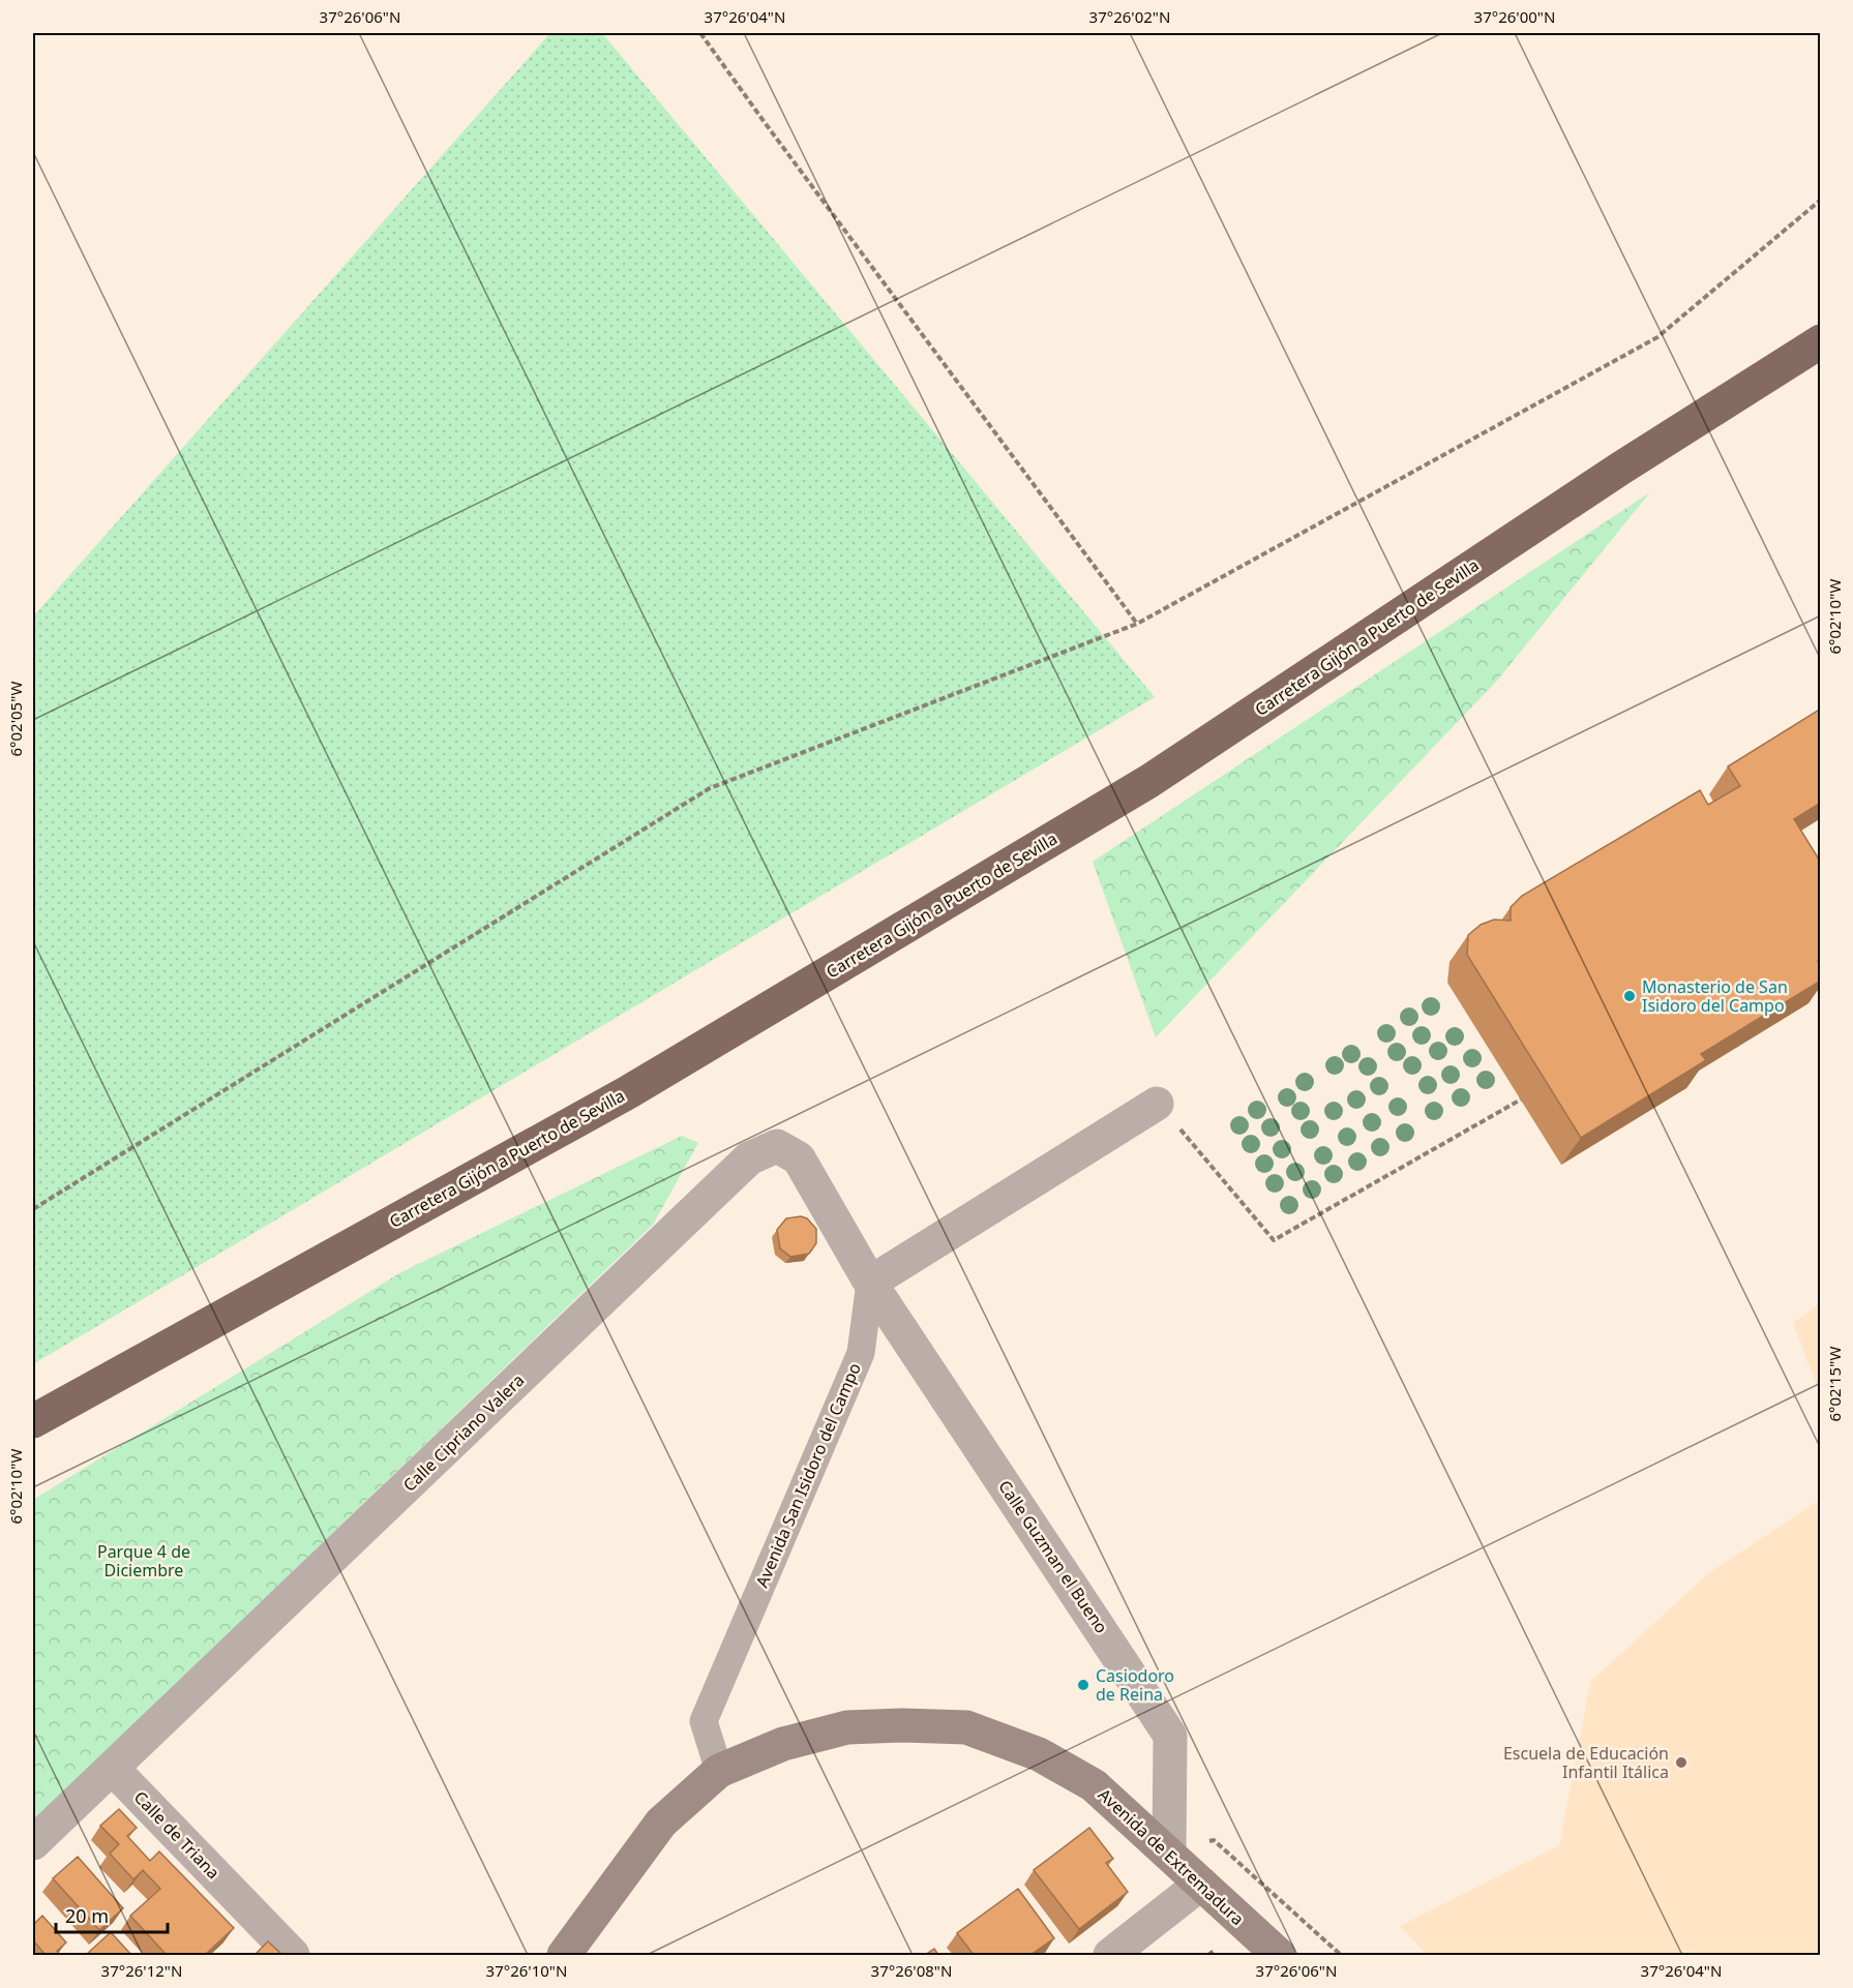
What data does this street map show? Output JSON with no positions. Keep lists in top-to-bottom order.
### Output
{
  "streets": {
    "highway": ["Carretera Gijón a Puerto de Sevilla"],
    "main road": ["Avenida de Extremadura"],
    "street": [
      "Calle Cipriano Valera",
      "Avenida San Isidoro del Campo",
      "Calle Guzman el Bueno",
      "Calle de Triana"
    ]
  },
  "crossings": [
    ["Calle Cipriano Valera", "Avenida San Isidoro del Campo"],
    ["Calle Cipriano Valera", "Calle Guzman el Bueno"],
    ["Calle Cipriano Valera", "Calle de Triana"],
    ["Avenida San Isidoro del Campo", "Calle Guzman el Bueno"],
    ["Avenida San Isidoro del Campo", "Avenida de Extremadura"],
    ["Calle Guzman el Bueno", "Avenida de Extremadura"]
  ],
  "parks": ["Parque 4 de Diciembre"],
  "places": ["Monasterio de San Isidoro del Campo", "Casiodoro de Reina", "Escuela de Educación Infantil Itálica"],
  "scale_bar": "20 m",
  "coordinates": [
    "37°26'06\"N",
    "37°26'04\"N",
    "37°26'02\"N",
    "37°26'00\"N",
    "6°02'10\"W",
    "6°02'05\"W",
    "6°02'15\"W",
    "37°26'12\"N",
    "37°26'10\"N",
    "37°26'08\"N"
  ]
}
